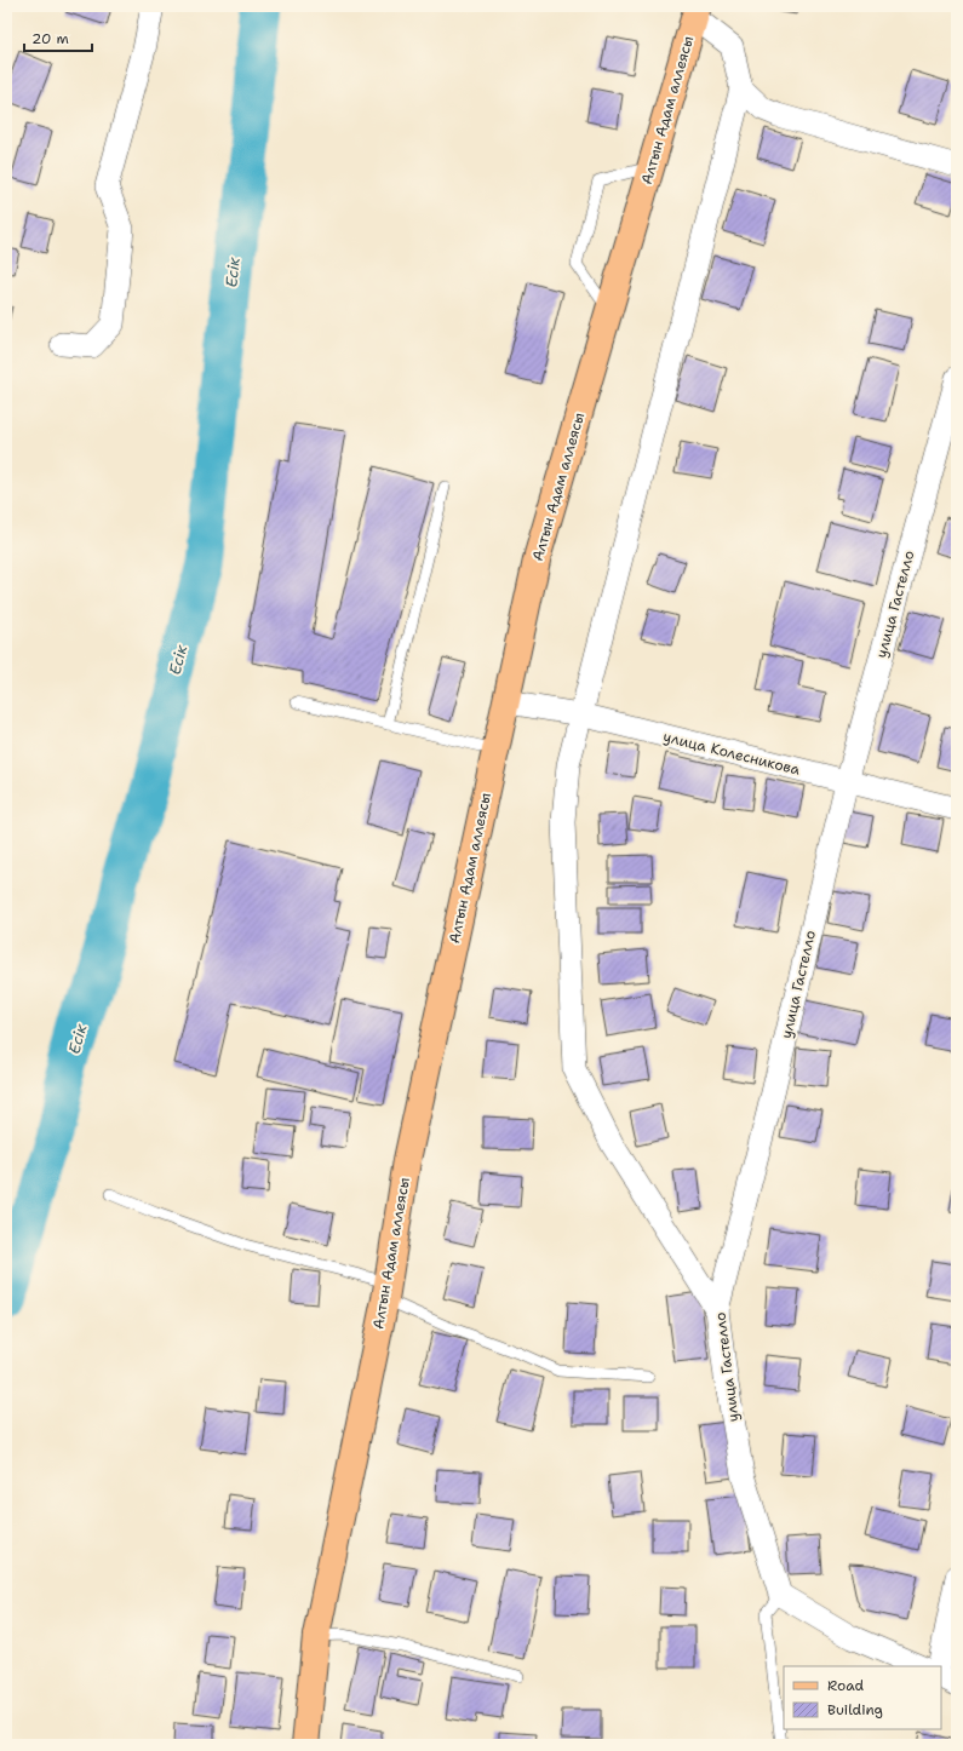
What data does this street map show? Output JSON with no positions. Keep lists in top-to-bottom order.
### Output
{
  "streets": {
    "main road": ["Алтын Адам аллеясы"],
    "street": ["улица Гастелло", "улица Колесникова"]
  },
  "crossings": [
    ["Алтын Адам аллеясы", "улица Колесникова"],
    ["улица Гастелло", "улица Колесникова"]
  ],
  "water": ["Есік"],
  "legend": ["Road", "Building"],
  "scale_bar": "20 m"
}
